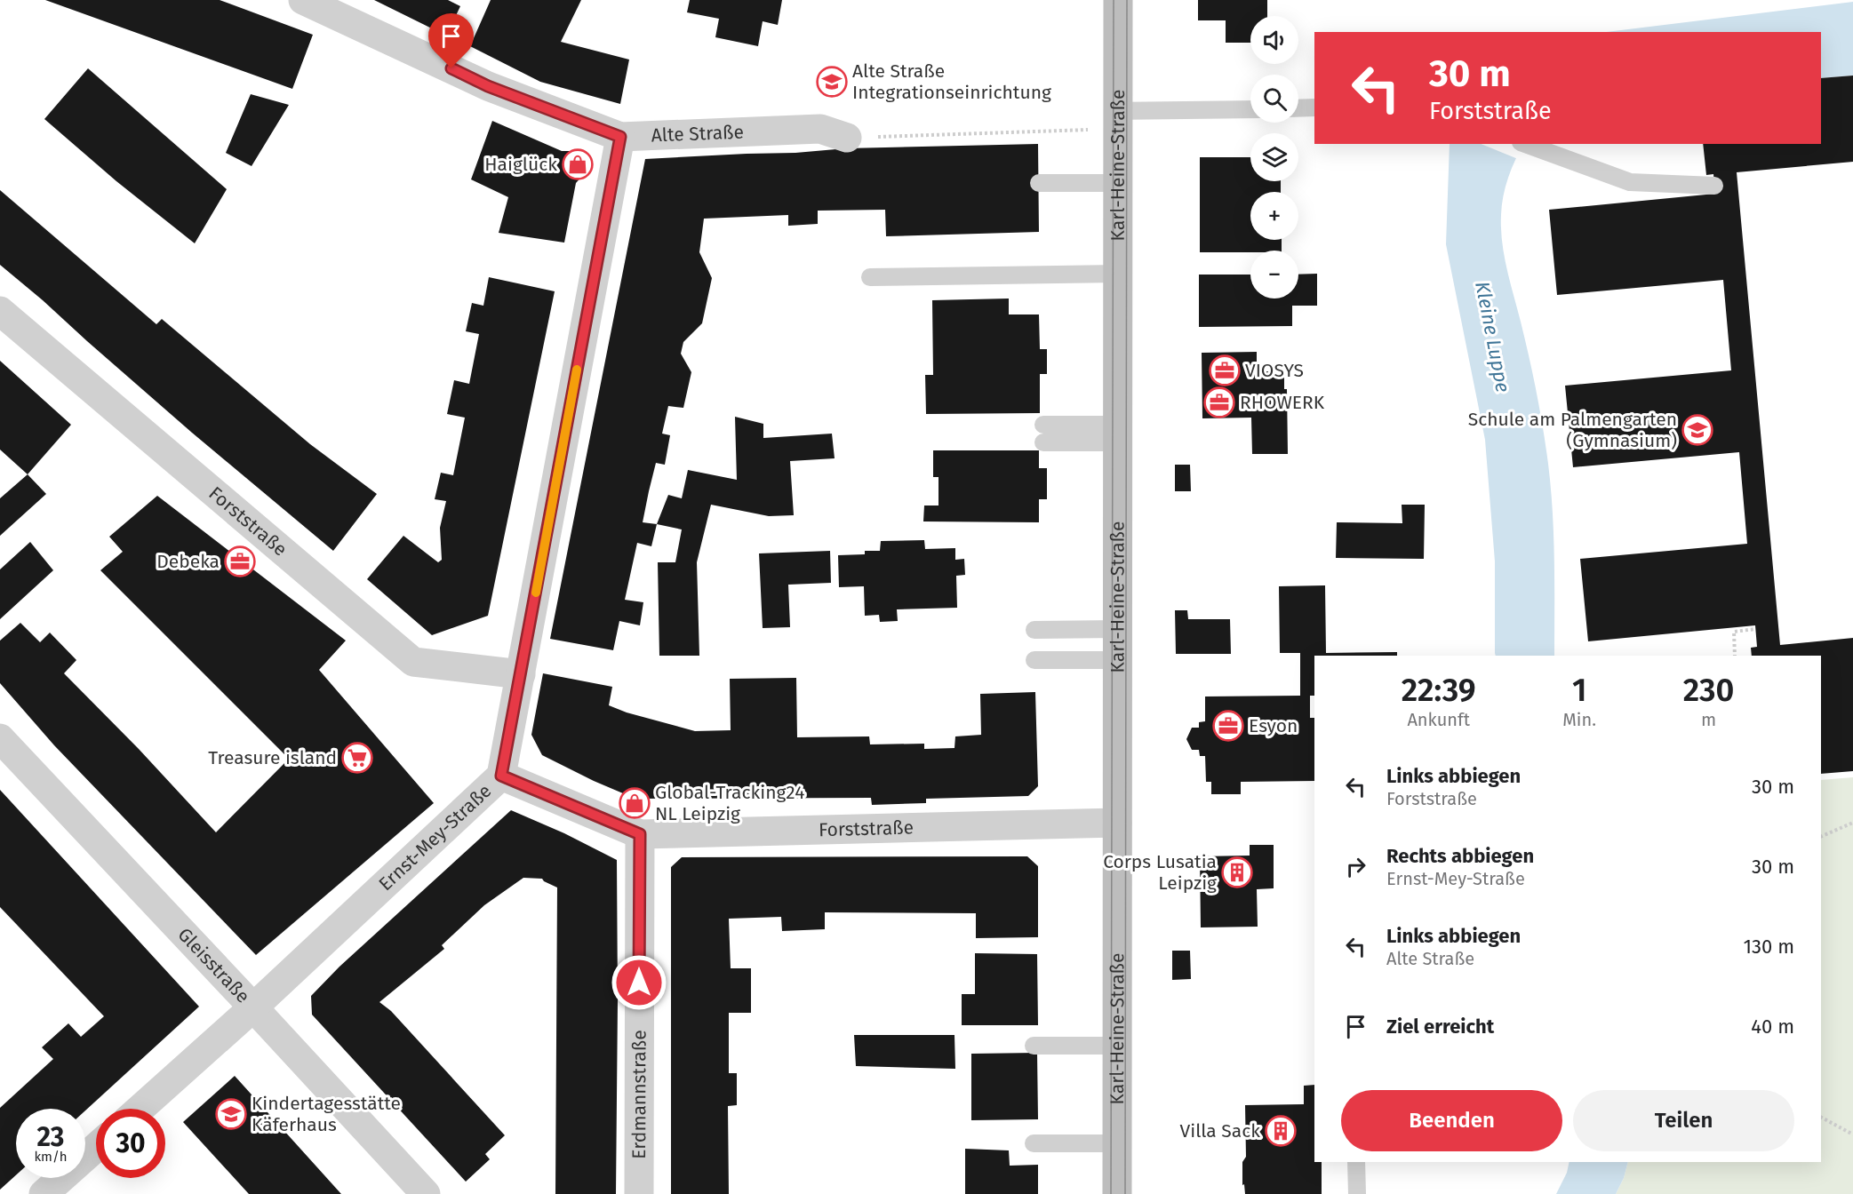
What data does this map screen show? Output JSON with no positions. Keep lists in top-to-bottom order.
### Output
{
  "streets": {
    "main road": ["Karl-Heine-Straße"],
    "street": [
      "Alte Straße",
      "Forststraße",
      "Ernst-Mey-Straße",
      "Gleisstraße",
      "Erdmannstraße"
    ]
  },
  "crossings": [
    ["Alte Straße", "Ernst-Mey-Straße"],
    ["Karl-Heine-Straße", "Forststraße"],
    ["Forststraße", "Ernst-Mey-Straße"],
    ["Forststraße", "Erdmannstraße"],
    ["Ernst-Mey-Straße", "Gleisstraße"]
  ],
  "water": ["Kleine Luppe"],
  "places": {
    "school or university": ["Alte Straße Integrationseinrichtung", "Schule am Palmengarten (Gymnasium)", "Kindertagesstätte Käferhaus"],
    "shop": ["Haiglück", "Global-Tracking24 NL Leipzig"],
    "office": [
      "VIOSYS",
      "RHOWERK",
      "Debeka",
      "Esyon"
    ],
    "supermarket": ["Treasure island"],
    "building": ["Corps Lusatia Leipzig", "Villa Sack"]
  },
  "page": {
    "map_buttons": ["+", "−"],
    "turn": ["30 m", "Forststraße"],
    "eta": [
      "22:39",
      "Ankunft",
      "1",
      "Min.",
      "230",
      "m"
    ],
    "list": [
      {
        "name": "Links abbiegen",
        "note": "Forststraße",
        "value": "30 m"
      },
      {
        "name": "Rechts abbiegen",
        "note": "Ernst-Mey-Straße",
        "value": "30 m"
      },
      {
        "name": "Links abbiegen",
        "note": "Alte Straße",
        "value": "130 m"
      },
      {
        "name": "Ziel erreicht",
        "value": "40 m"
      }
    ],
    "buttons": ["Beenden", "Teilen"],
    "speed": "23 km/h",
    "limit": "30"
  }
}
